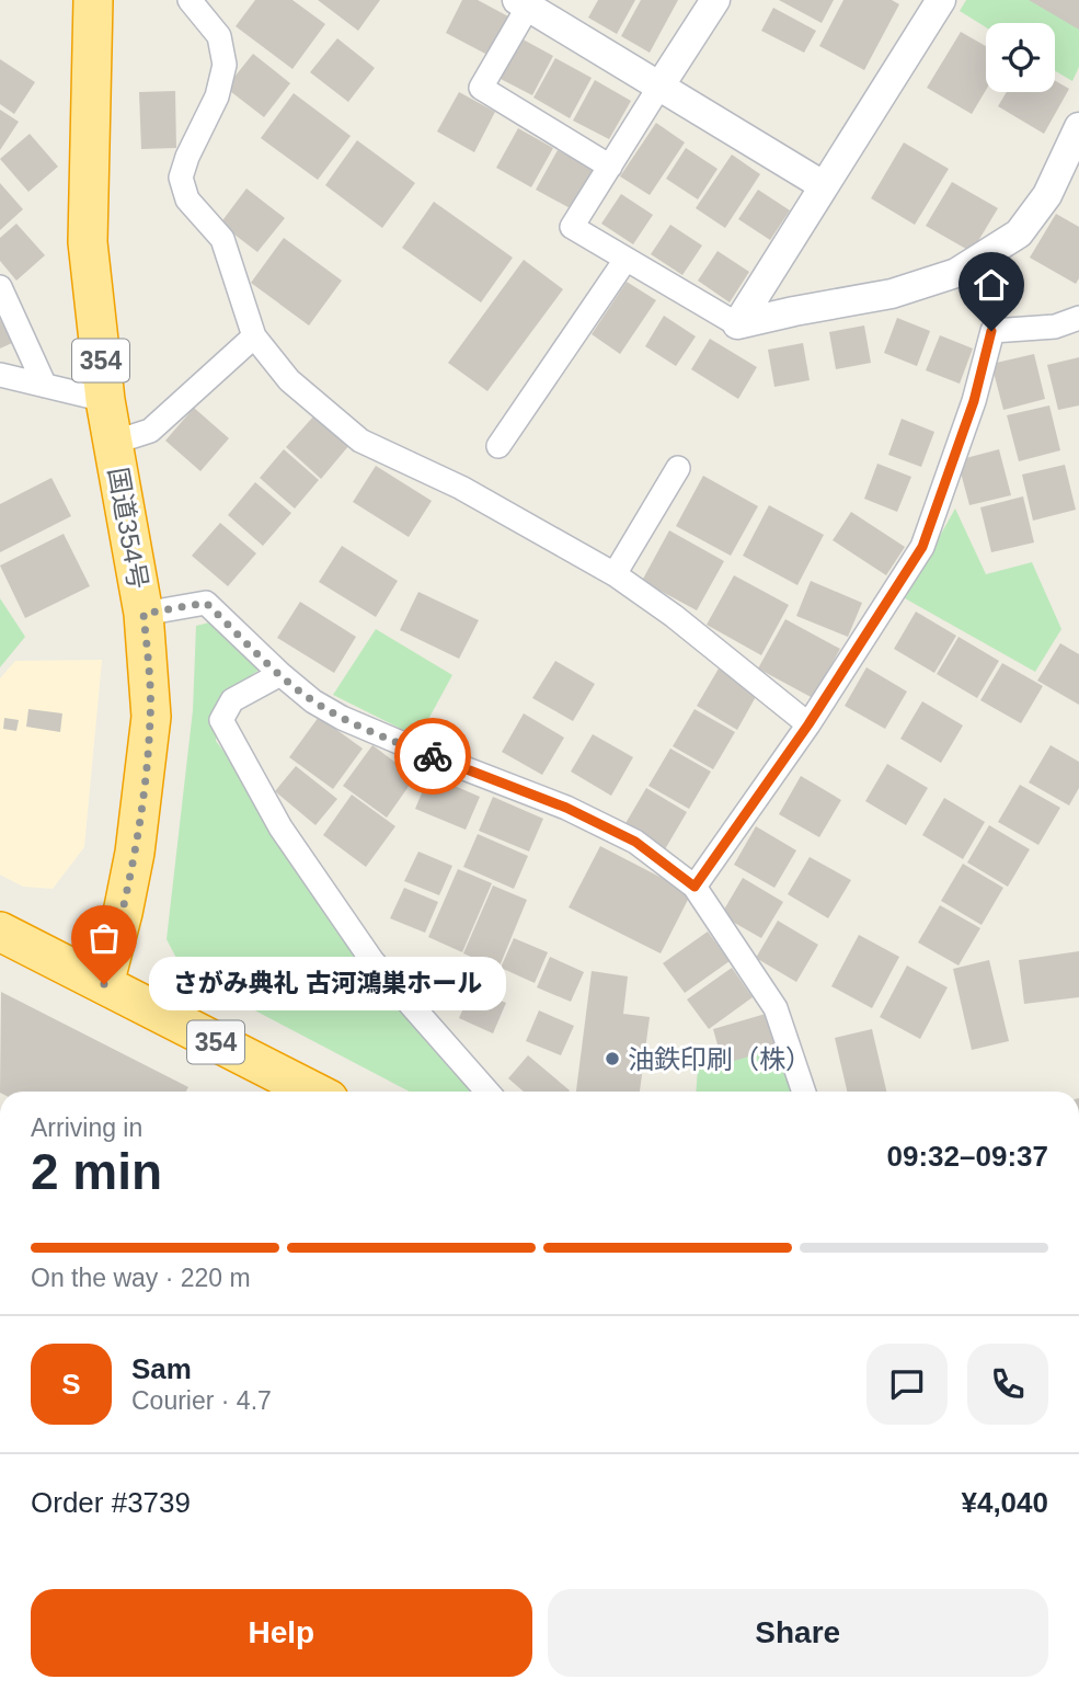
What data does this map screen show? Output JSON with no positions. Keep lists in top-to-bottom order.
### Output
{
  "streets": {
    "highway": ["354", "国道354号"]
  },
  "crossings": [
    ["354", "国道354号"]
  ],
  "places": ["さがみ典礼 古河鴻巣ホール", "油鉄印刷（株）"],
  "page": {
    "bubble": "さがみ典礼 古河鴻巣ホール",
    "heading": ["2 min", "Arriving in", "09:32–09:37"],
    "panel": [
      "Sam",
      "Courier · 4.7",
      "Order #3739",
      "¥4,040"
    ],
    "bar": "On the way · 220 m",
    "round": "S",
    "buttons": ["Help", "Share"]
  }
}
